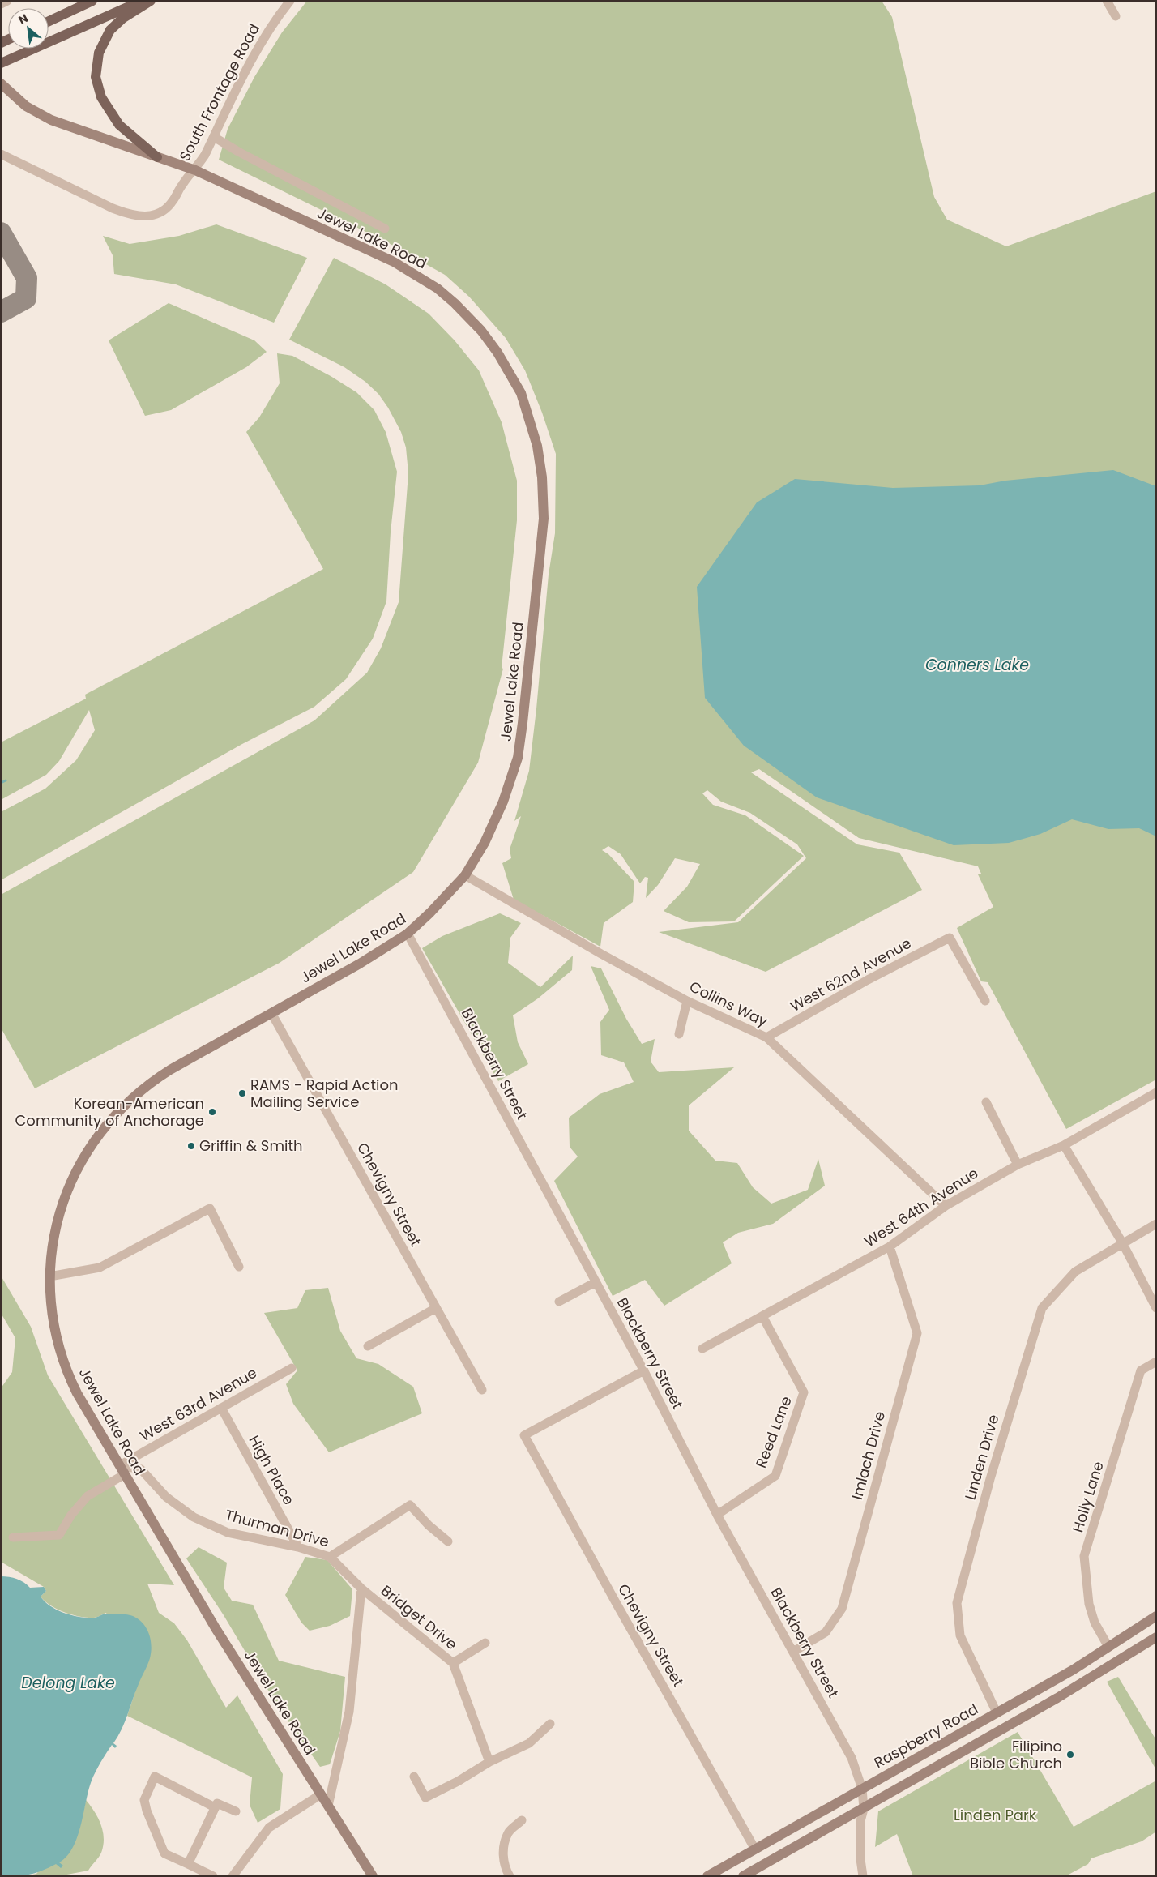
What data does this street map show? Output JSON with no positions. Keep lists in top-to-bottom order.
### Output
{
  "streets": {
    "main road": ["Jewel Lake Road", "Raspberry Road"],
    "street": [
      "South Frontage Road",
      "West 62nd Avenue",
      "Collins Way",
      "Blackberry Street",
      "Chevigny Street",
      "West 64th Avenue",
      "West 63rd Avenue",
      "Reed Lane",
      "Imlach Drive",
      "Linden Drive",
      "High Place",
      "Holly Lane",
      "Thurman Drive",
      "Bridget Drive"
    ]
  },
  "crossings": [
    ["South Frontage Road", "Jewel Lake Road"],
    ["Jewel Lake Road", "Collins Way"],
    ["Jewel Lake Road", "Blackberry Street"],
    ["Jewel Lake Road", "Chevigny Street"],
    ["Jewel Lake Road", "West 63rd Avenue"],
    ["Jewel Lake Road", "Thurman Drive"],
    ["West 62nd Avenue", "Collins Way"],
    ["Collins Way", "West 64th Avenue"],
    ["Blackberry Street", "Chevigny Street"],
    ["Blackberry Street", "Reed Lane"],
    ["Blackberry Street", "Imlach Drive"],
    ["Blackberry Street", "Raspberry Road"],
    ["Chevigny Street", "Raspberry Road"],
    ["West 64th Avenue", "Reed Lane"],
    ["West 64th Avenue", "Imlach Drive"],
    ["West 63rd Avenue", "High Place"],
    ["West 63rd Avenue", "Thurman Drive"],
    ["Linden Drive", "Raspberry Road"],
    ["High Place", "Thurman Drive"],
    ["Holly Lane", "Raspberry Road"],
    ["Thurman Drive", "Bridget Drive"]
  ],
  "water": ["Conners Lake", "Delong Lake"],
  "parks": ["Linden Park"],
  "places": [
    "RAMS - Rapid Action Mailing Service",
    "Korean-American Community of Anchorage",
    "Griffin & Smith",
    "Filipino Bible Church"
  ],
  "north": "top left"
}
